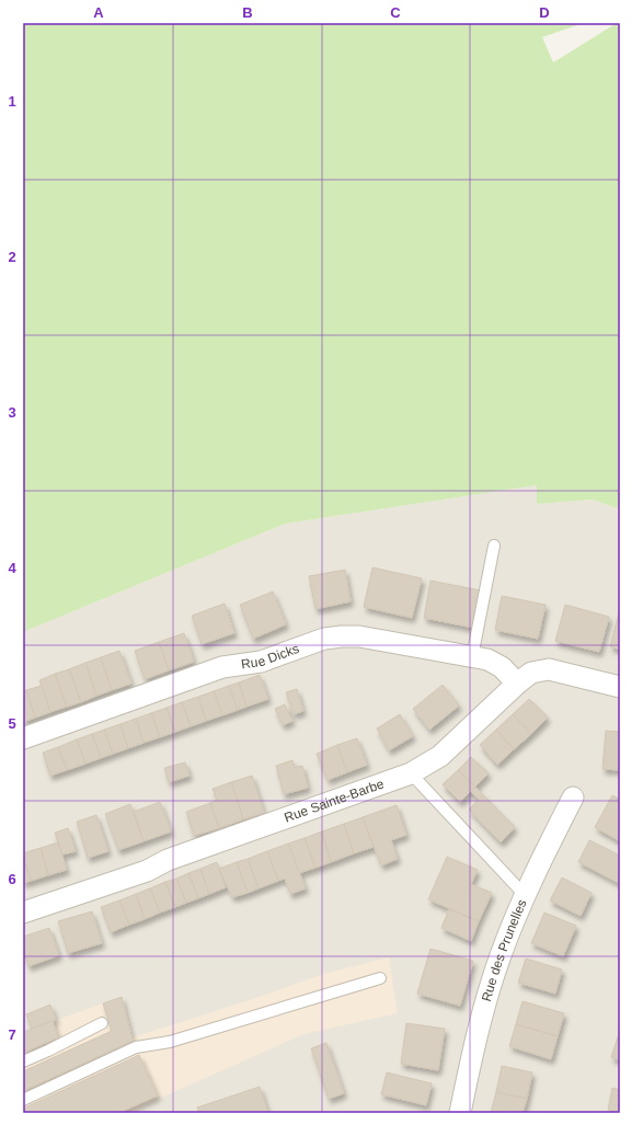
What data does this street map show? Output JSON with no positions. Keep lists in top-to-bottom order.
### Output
{
  "streets": {
    "street": ["Rue Dicks", "Rue Sainte-Barbe", "Rue des Prunelles"]
  },
  "crossings": [
    ["Rue Dicks", "Rue Sainte-Barbe"]
  ],
  "grid": {
    "columns": [
      "A",
      "B",
      "C",
      "D"
    ],
    "rows": [
      "1",
      "2",
      "3",
      "4",
      "5",
      "6",
      "7"
    ]
  }
}
